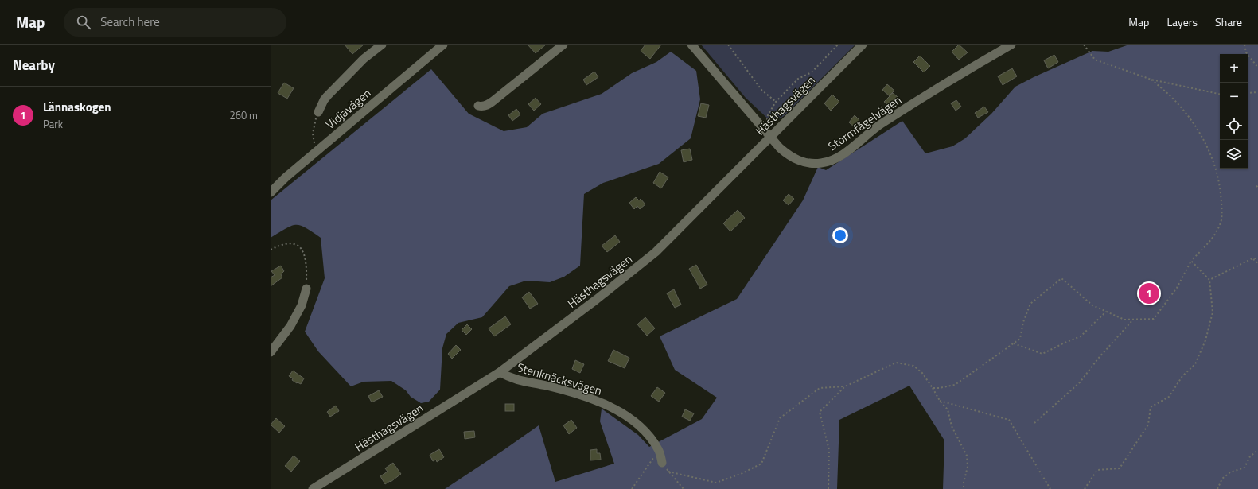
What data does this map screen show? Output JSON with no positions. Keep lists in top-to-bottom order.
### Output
{
  "streets": {
    "street": [
      "Hästhagsvägen",
      "Vidjavägen",
      "Stormfågelvägen",
      "Stenknäcksvägen"
    ]
  },
  "crossings": [
    ["Hästhagsvägen", "Stormfågelvägen"],
    ["Hästhagsvägen", "Stenknäcksvägen"]
  ],
  "page": {
    "header": "Map",
    "search": "Search here",
    "nav": ["Map", "Layers", "Share"],
    "heading": "Nearby",
    "map_buttons": ["+", "−"],
    "list": [
      {
        "mark": "1",
        "name": "Lännaskogen",
        "note": "Park",
        "value": "260 m"
      }
    ],
    "pins": "1"
  }
}
